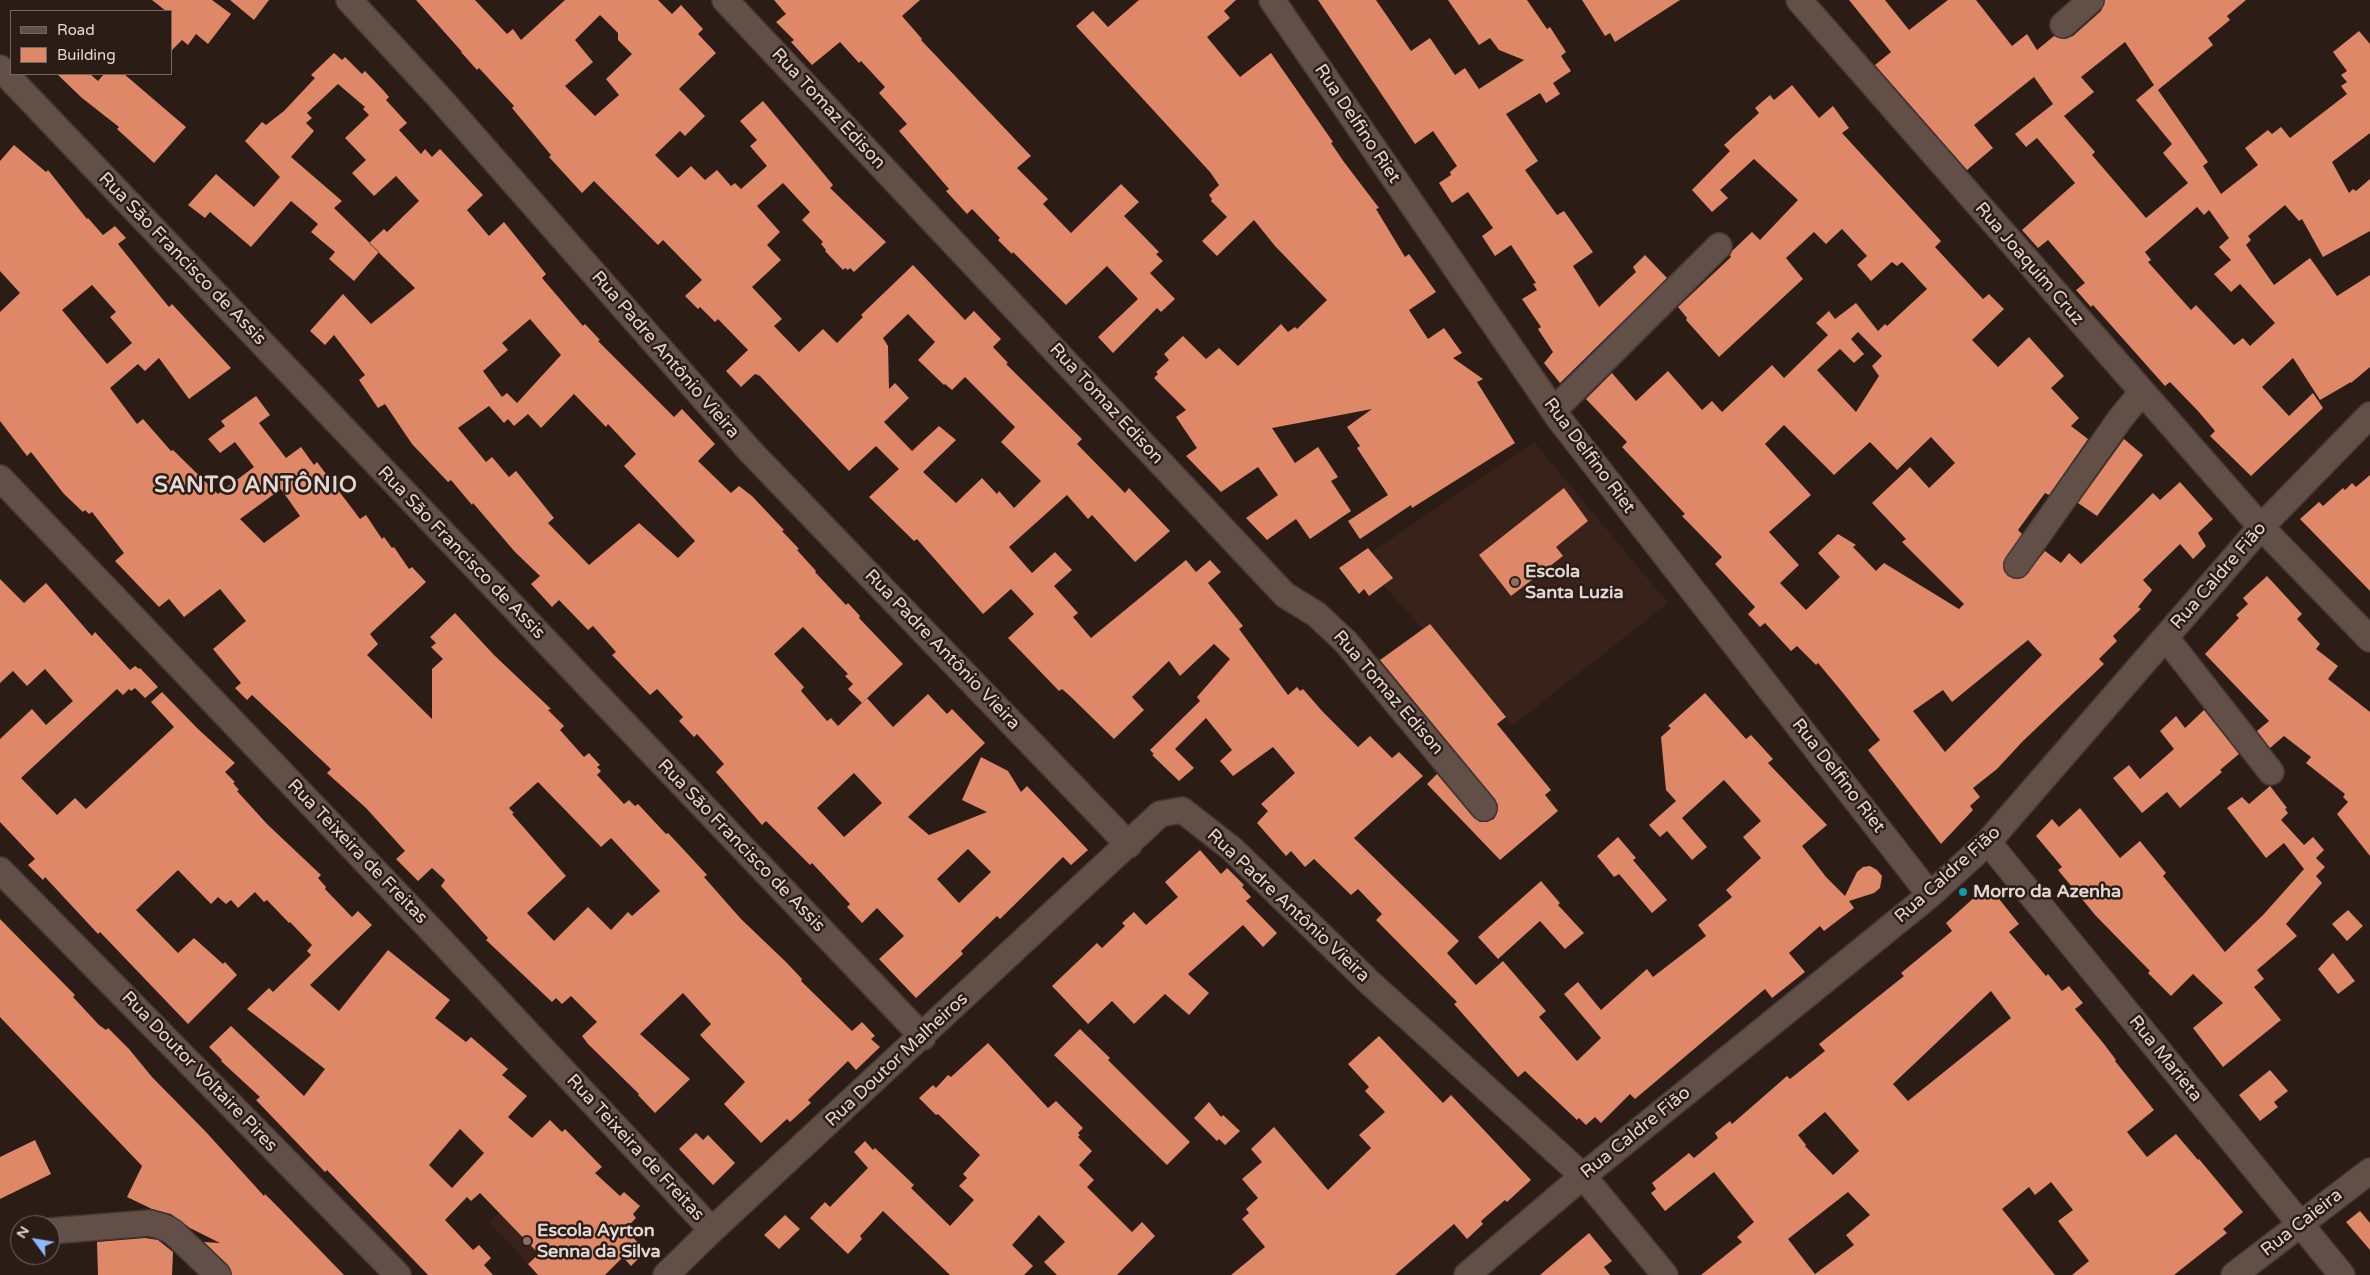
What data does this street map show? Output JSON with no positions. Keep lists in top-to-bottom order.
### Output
{
  "streets": {
    "street": [
      "Rua Tomaz Edison",
      "Rua Delfino Riet",
      "Rua São Francisco de Assis",
      "Rua Joaquim Cruz",
      "Rua Padre Antônio Vieira",
      "Rua Caldre Fião",
      "Rua Teixeira de Freitas",
      "Rua Marieta",
      "Rua Doutor Malheiros",
      "Rua Doutor Voltaire Pires",
      "Rua Caieira"
    ]
  },
  "crossings": [
    ["Rua Delfino Riet", "Rua Caldre Fião"],
    ["Rua São Francisco de Assis", "Rua Doutor Malheiros"],
    ["Rua Joaquim Cruz", "Rua Caldre Fião"],
    ["Rua Padre Antônio Vieira", "Rua Caldre Fião"],
    ["Rua Padre Antônio Vieira", "Rua Doutor Malheiros"],
    ["Rua Caldre Fião", "Rua Marieta"],
    ["Rua Teixeira de Freitas", "Rua Doutor Malheiros"],
    ["Rua Marieta", "Rua Caieira"]
  ],
  "districts": ["SANTO ANTÔNIO"],
  "places": ["Escola Santa Luzia", "Morro da Azenha", "Escola Ayrton Senna da Silva"],
  "legend": ["Road", "Building"],
  "north": "top left"
}
